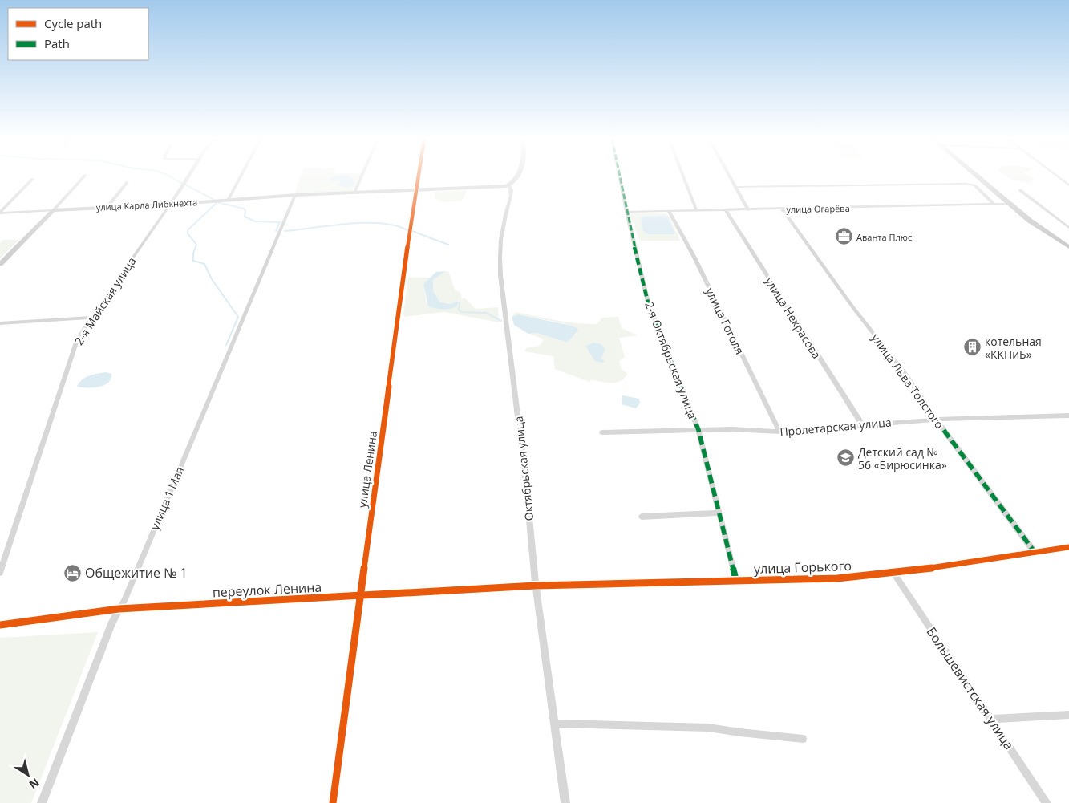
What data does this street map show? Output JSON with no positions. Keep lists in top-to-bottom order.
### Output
{
  "streets": {
    "street": [
      "улица Карла Либкнехта",
      "улица Огарёва",
      "2-я Майская улица",
      "улица Некрасова",
      "улица Гоголя",
      "2-я Октябрьская улица",
      "улица Льва Толстого",
      "Пролетарская улица",
      "Октябрьская улица",
      "улица Ленина",
      "улица 1 Мая",
      "улица Горького",
      "переулок Ленина",
      "Большевистская улица"
    ]
  },
  "crossings": [
    ["улица Карла Либкнехта", "2-я Майская улица"],
    ["улица Карла Либкнехта", "Октябрьская улица"],
    ["улица Карла Либкнехта", "улица Ленина"],
    ["улица Карла Либкнехта", "улица 1 Мая"],
    ["улица Огарёва", "улица Некрасова"],
    ["улица Огарёва", "улица Гоголя"],
    ["улица Огарёва", "2-я Октябрьская улица"],
    ["улица Огарёва", "улица Льва Толстого"],
    ["улица Некрасова", "Пролетарская улица"],
    ["улица Гоголя", "Пролетарская улица"],
    ["2-я Октябрьская улица", "Пролетарская улица"],
    ["2-я Октябрьская улица", "улица Горького"],
    ["улица Льва Толстого", "Пролетарская улица"],
    ["улица Льва Толстого", "улица Горького"],
    ["Октябрьская улица", "улица Горького"],
    ["Октябрьская улица", "переулок Ленина"],
    ["улица Ленина", "переулок Ленина"],
    ["улица 1 Мая", "переулок Ленина"],
    ["улица Горького", "переулок Ленина"],
    ["улица Горького", "Большевистская улица"]
  ],
  "places": {
    "office": ["Аванта Плюс"],
    "building": ["котельная «ККПиБ»"],
    "school or university": ["Детский сад № 56 «Бирюсинка»"],
    "hotel": ["Общежитие № 1"]
  },
  "legend": ["Cycle path", "Path"],
  "north": "bottom right"
}
